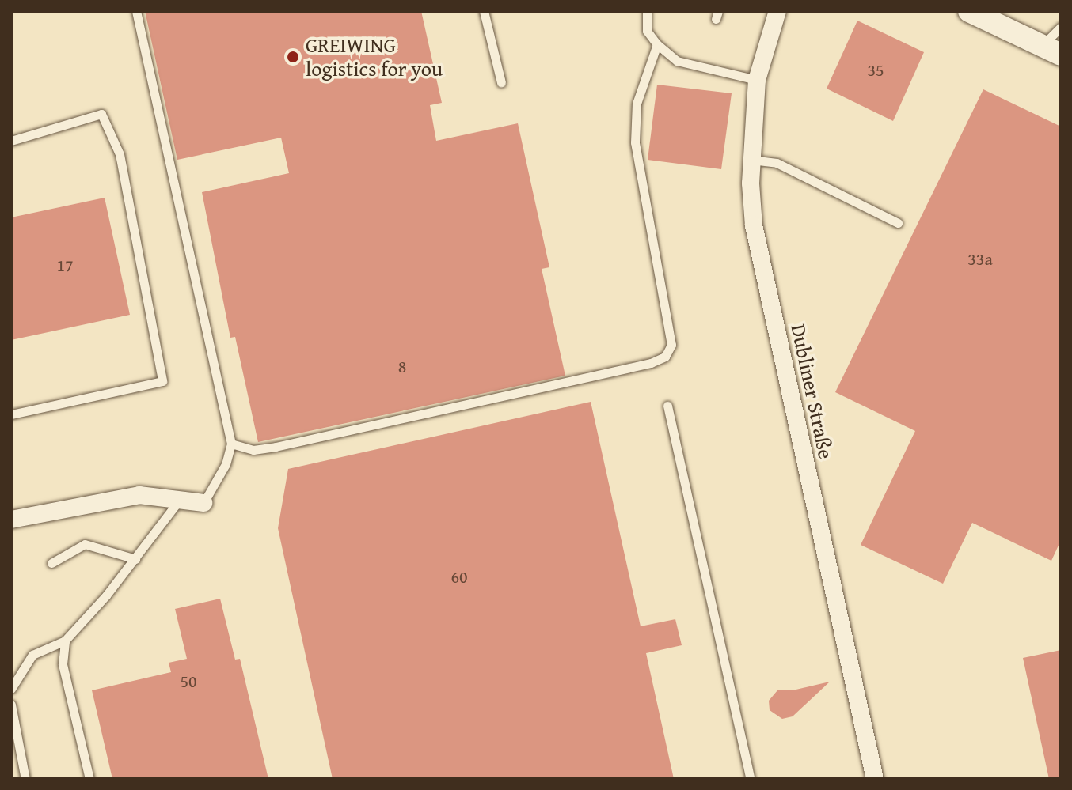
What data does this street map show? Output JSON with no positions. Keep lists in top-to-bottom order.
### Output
{
  "streets": {
    "street": ["Dubliner Straße"]
  },
  "places": ["GREIWING logistics for you"],
  "house_numbers": [
    "35",
    "33a",
    "17",
    "8",
    "60",
    "50"
  ]
}
